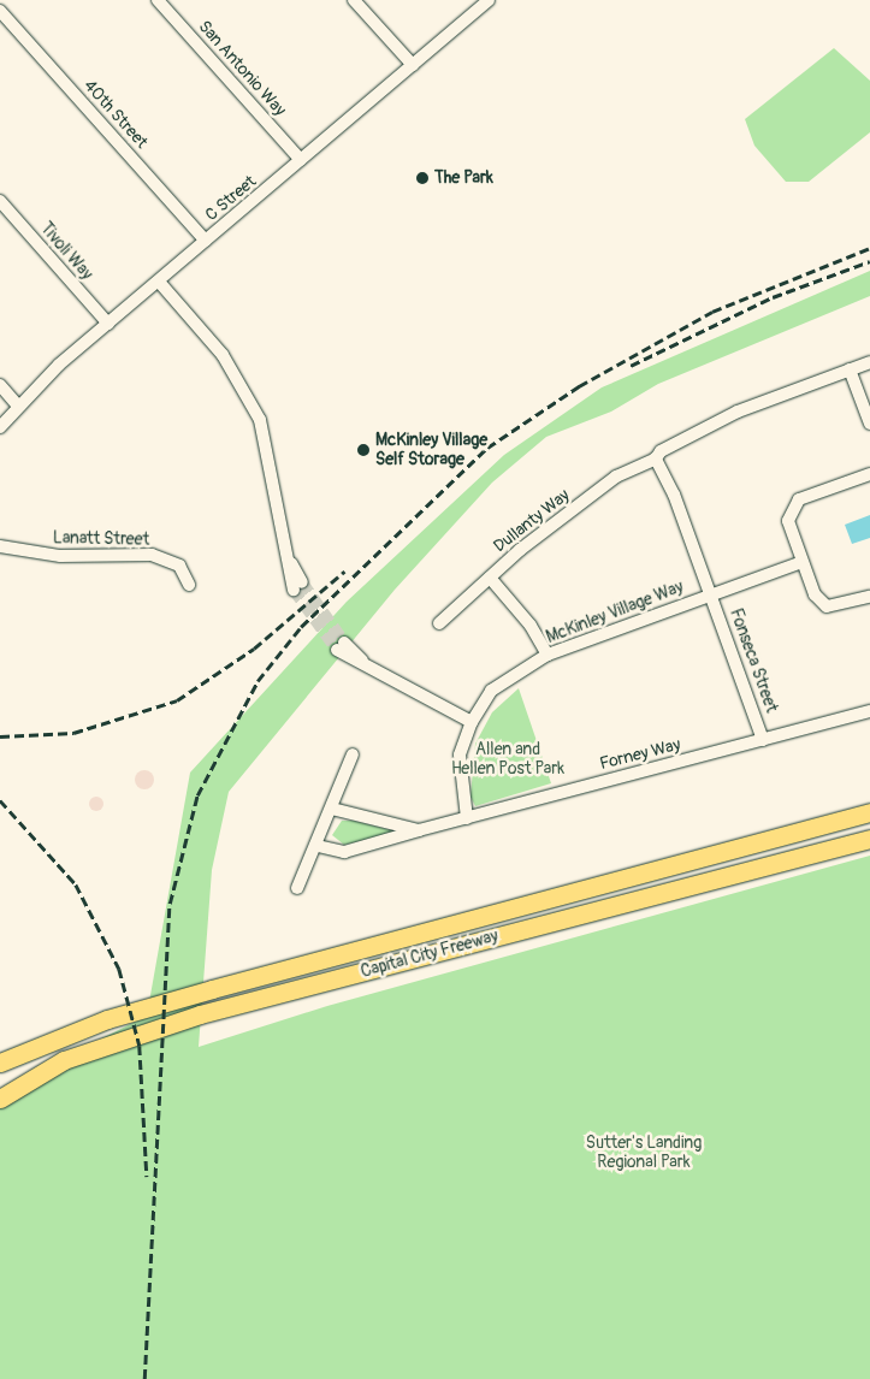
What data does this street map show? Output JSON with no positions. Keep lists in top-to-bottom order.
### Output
{
  "streets": {
    "highway": ["Capital City Freeway"],
    "street": [
      "San Antonio Way",
      "40th Street",
      "C Street",
      "Tivoli Way",
      "Dullanty Way",
      "Lanatt Street",
      "McKinley Village Way",
      "Fonseca Street",
      "Forney Way"
    ]
  },
  "crossings": [
    ["San Antonio Way", "C Street"],
    ["40th Street", "C Street"],
    ["C Street", "Tivoli Way"],
    ["McKinley Village Way", "Fonseca Street"],
    ["McKinley Village Way", "Forney Way"],
    ["Fonseca Street", "Forney Way"]
  ],
  "parks": ["Allen and Hellen Post Park", "Sutter's Landing Regional Park"],
  "places": ["The Park", "McKinley Village Self Storage"]
}
